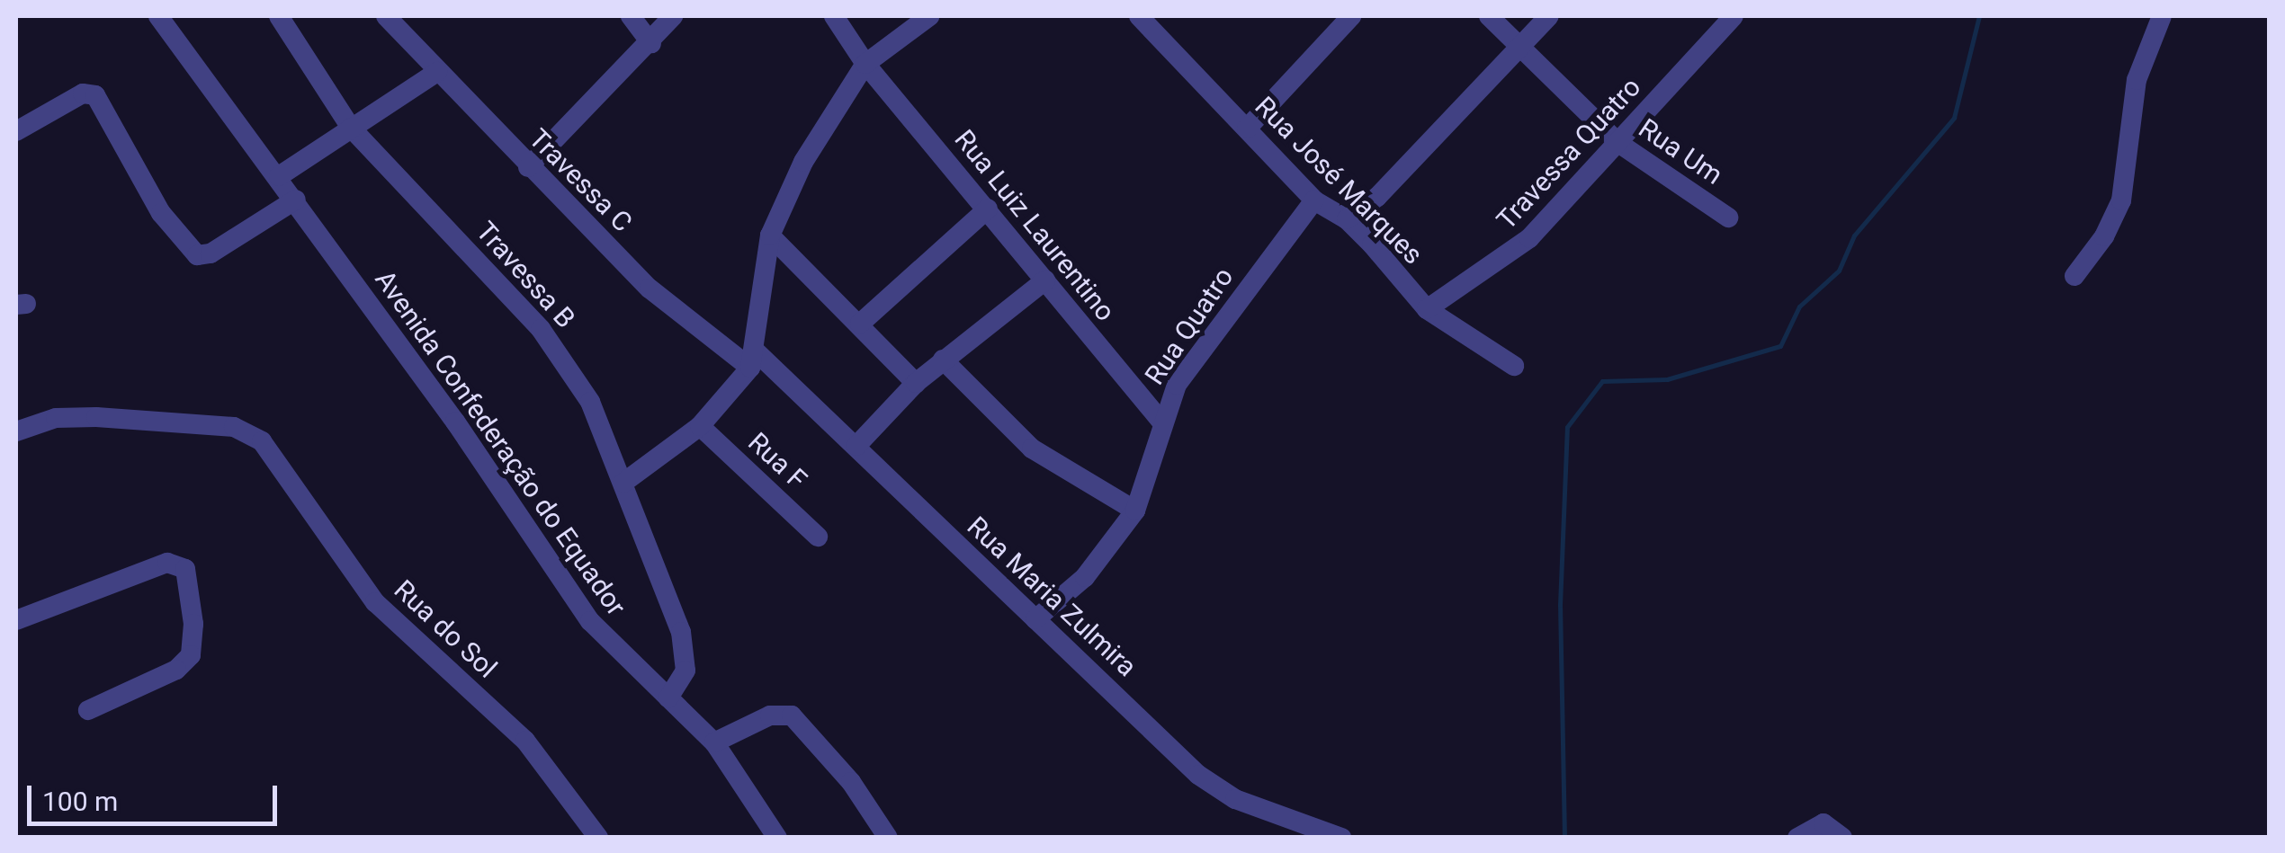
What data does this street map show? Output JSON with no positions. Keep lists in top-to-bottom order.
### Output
{
  "streets": {
    "street": [
      "Rua Um",
      "Travessa Quatro",
      "Travessa C",
      "Rua José Marques",
      "Rua Luiz Laurentino",
      "Travessa B",
      "Rua Quatro",
      "Avenida Confederação do Equador",
      "Rua F",
      "Rua Maria Zulmira",
      "Rua do Sol"
    ]
  },
  "crossings": [
    ["Rua Um", "Travessa Quatro"],
    ["Travessa Quatro", "Rua José Marques"],
    ["Travessa C", "Rua Maria Zulmira"],
    ["Rua José Marques", "Rua Quatro"],
    ["Rua Luiz Laurentino", "Rua Quatro"],
    ["Travessa B", "Avenida Confederação do Equador"],
    ["Rua Quatro", "Rua Maria Zulmira"]
  ],
  "scale_bar": "100 m"
}
